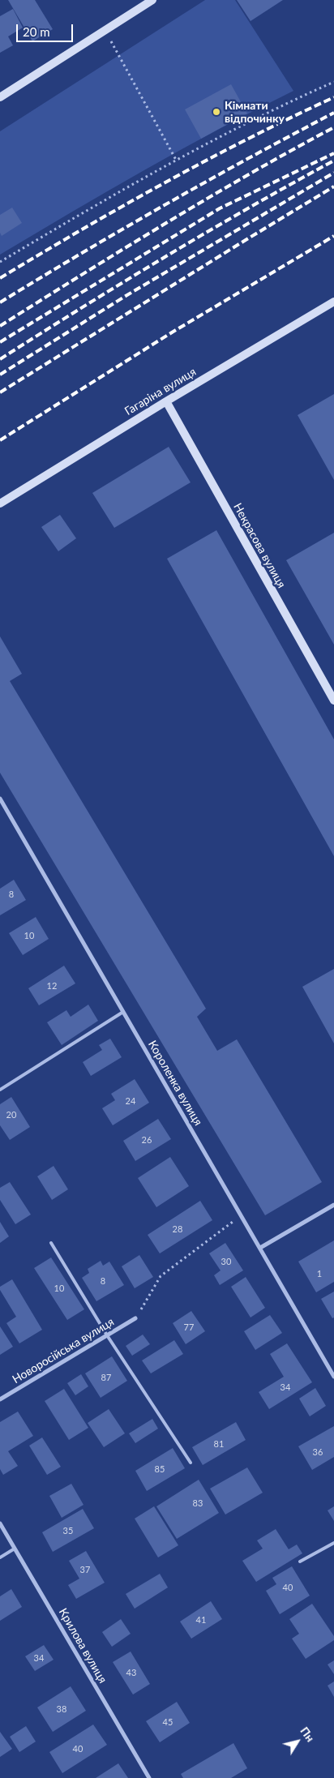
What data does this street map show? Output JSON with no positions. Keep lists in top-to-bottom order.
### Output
{
  "streets": {
    "street": [
      "Гагаріна вулиця",
      "Некрасова вулиця",
      "Короленка вулиця",
      "Новоросійська вулиця",
      "Крилова вулиця"
    ]
  },
  "crossings": [
    ["Гагаріна вулиця", "Некрасова вулиця"]
  ],
  "places": ["Кімнати відпочинку"],
  "house_numbers": [
    "8",
    "10",
    "12",
    "24",
    "20",
    "26",
    "28",
    "30",
    "1",
    "8",
    "10",
    "77",
    "87",
    "34",
    "81",
    "36",
    "85",
    "83",
    "35",
    "37",
    "40",
    "41",
    "34",
    "43",
    "38",
    "45",
    "40"
  ],
  "scale_bar": "20 m",
  "north": "top right"
}
